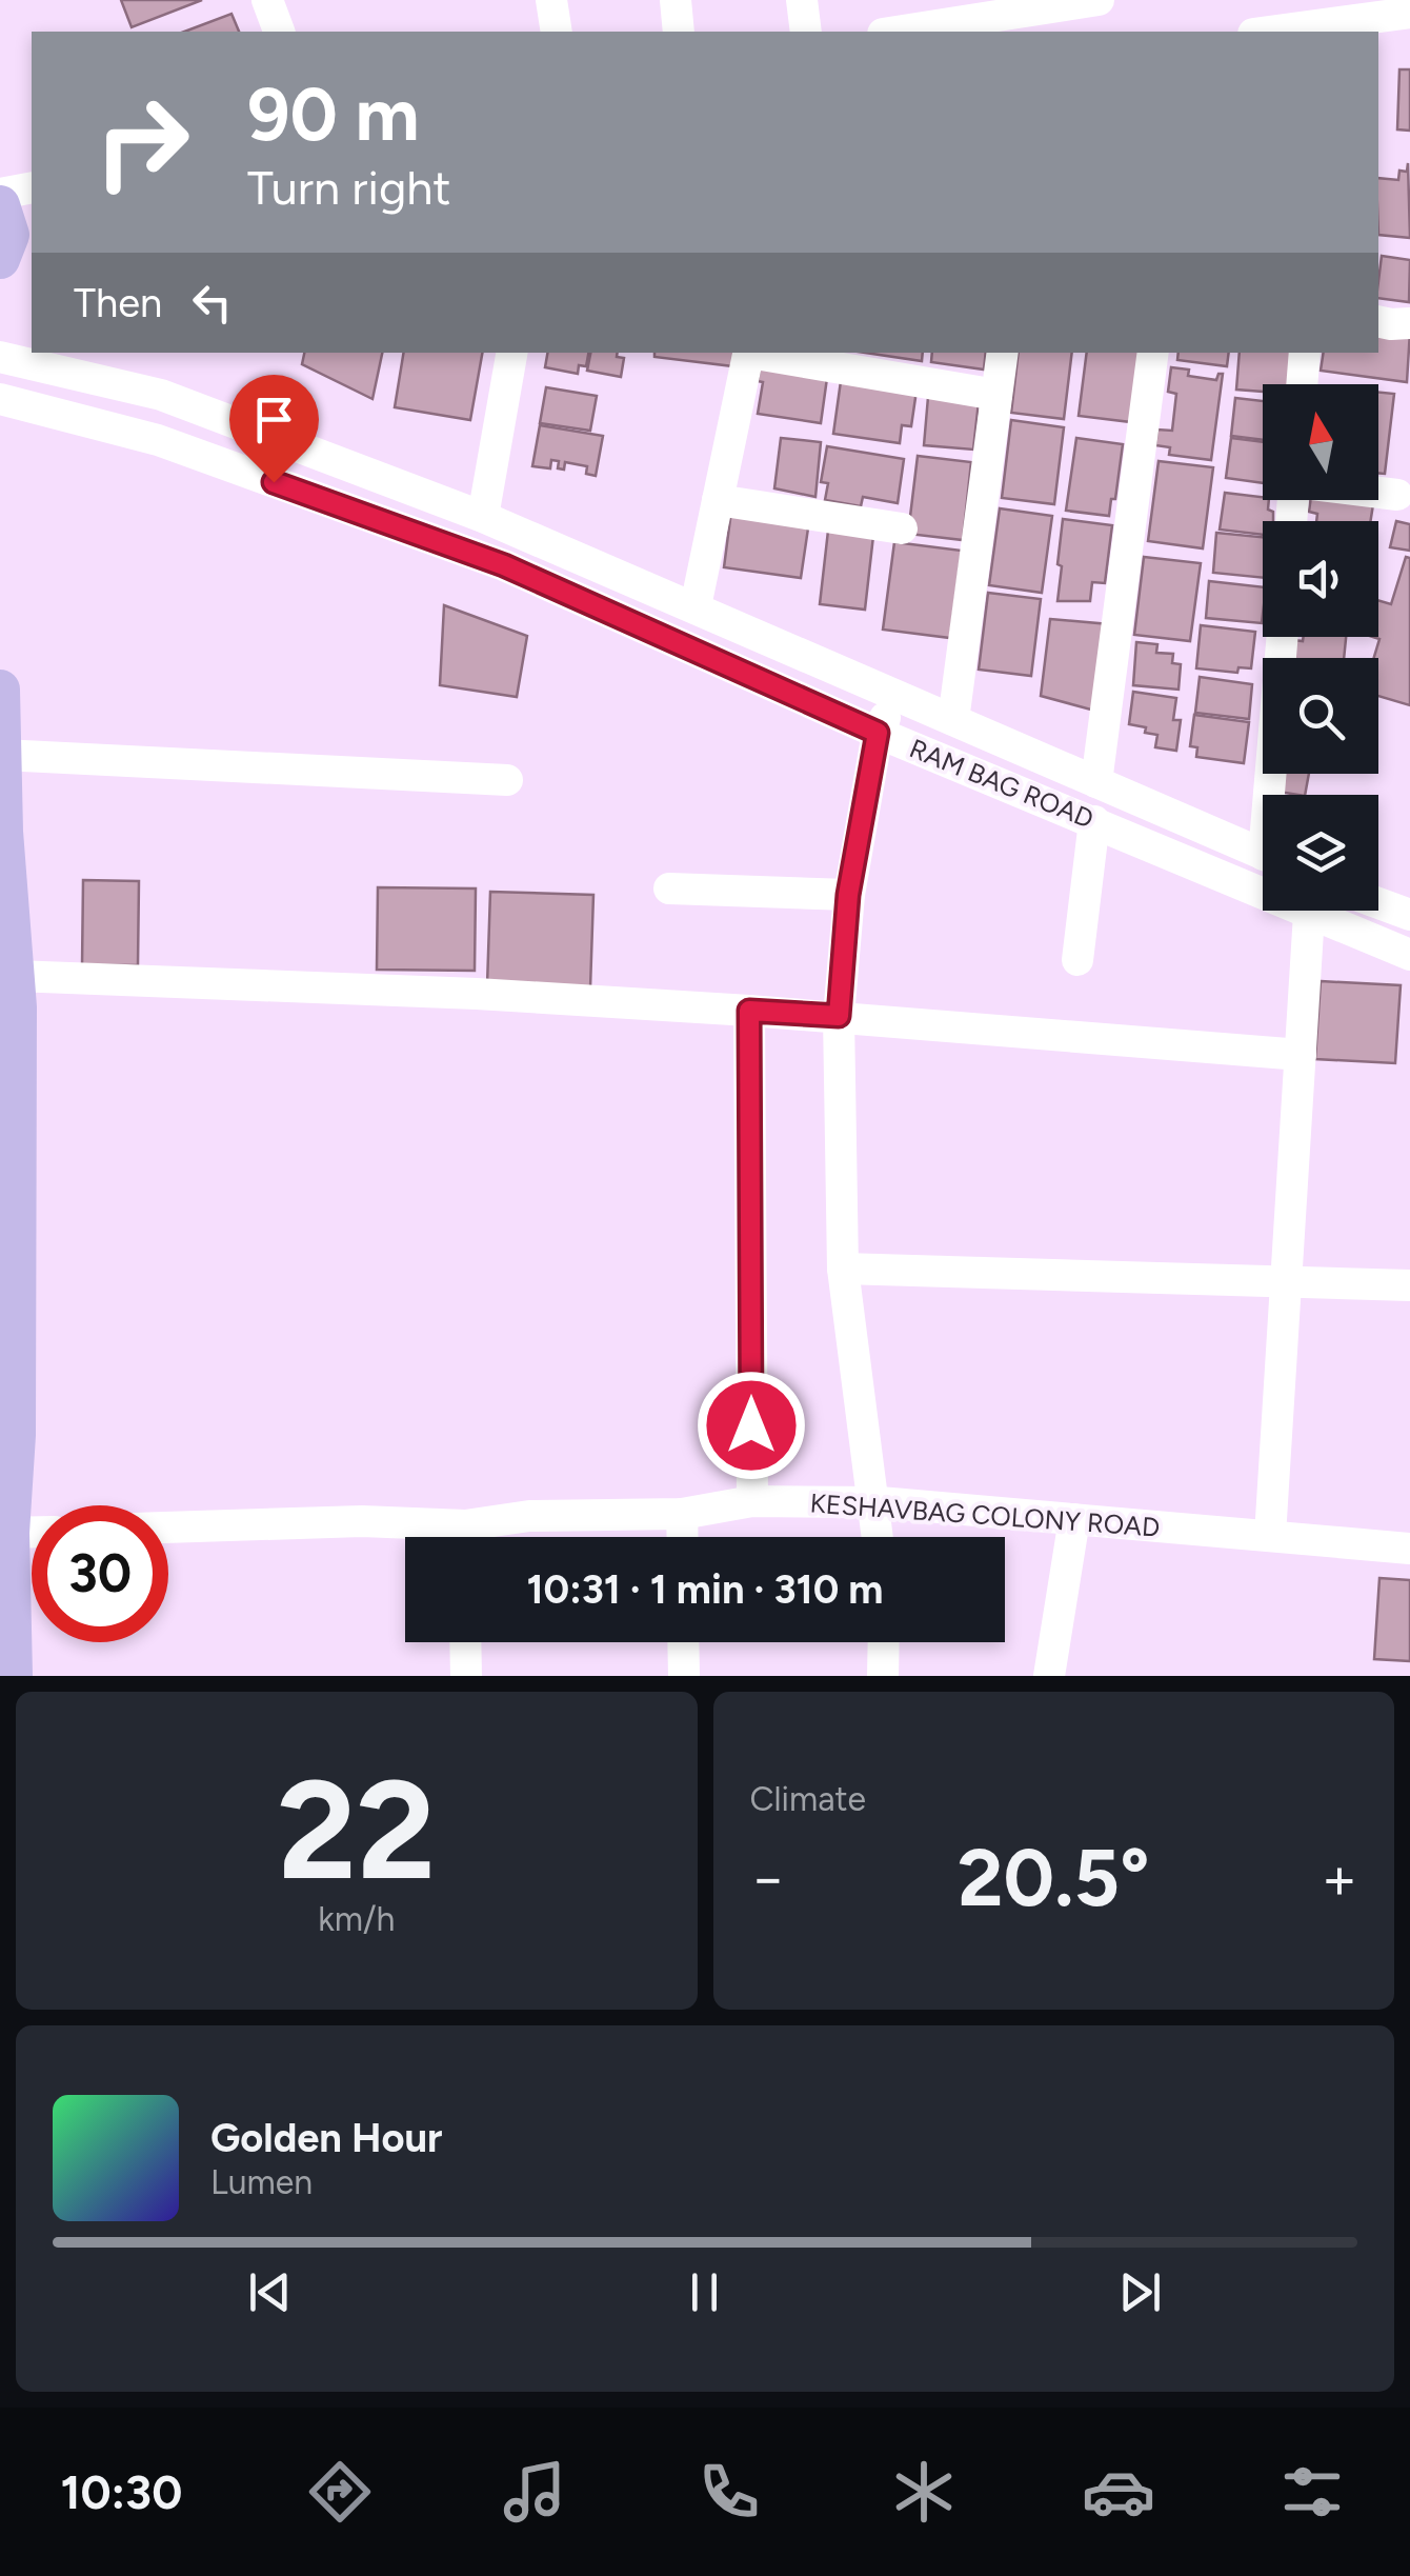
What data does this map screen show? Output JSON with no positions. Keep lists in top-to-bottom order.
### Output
{
  "streets": {
    "street": ["RAM BAG ROAD", "KESHAVBAG COLONY ROAD"]
  },
  "north": "top",
  "page": {
    "turn": ["90 m", "Turn right"],
    "then": "Then",
    "limit": "30",
    "trip": "10:31 · 1 min · 310 m",
    "tile": [
      ["22", "km/h"],
      "Climate"
    ],
    "heat": ["−", "20.5°", "+"],
    "song": ["Golden Hour", "Lumen"],
    "tabs": "10:30"
  }
}
